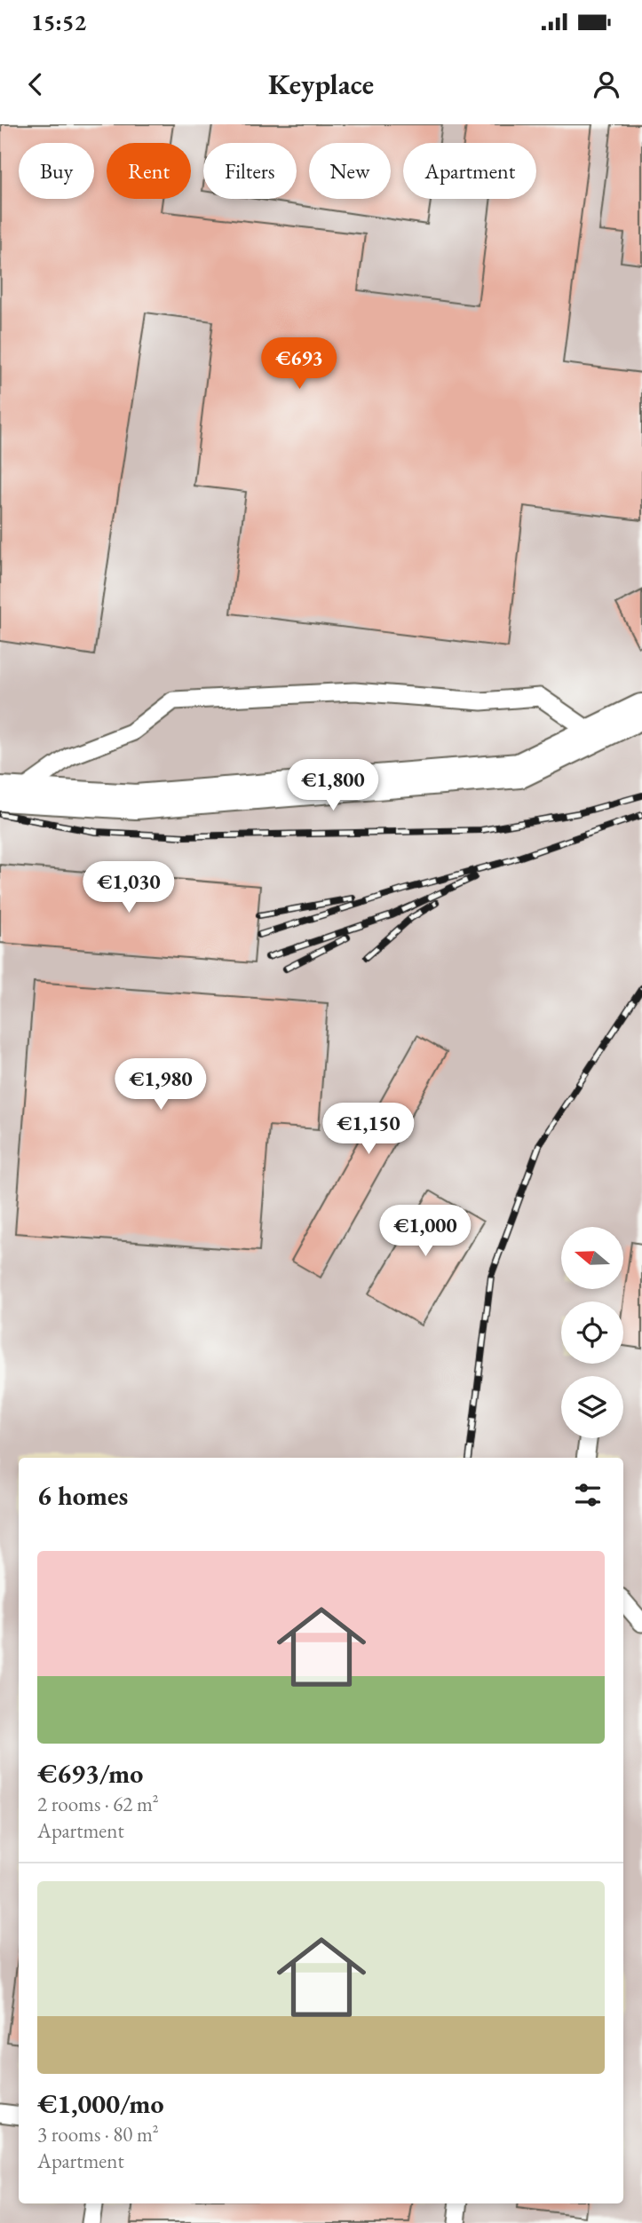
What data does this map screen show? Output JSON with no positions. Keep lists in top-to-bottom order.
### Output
{
  "north": "left",
  "page": {
    "status": "15:52",
    "header": "Keyplace",
    "chip": [
      "Buy",
      "Rent",
      "Filters",
      "New",
      "Apartment"
    ],
    "price": [
      "€693",
      "€1,800",
      "€1,030",
      "€1,980",
      "€1,150",
      "€1,000"
    ],
    "heading": "6 homes",
    "list": [
      {
        "name": "€693/mo",
        "note": "2 rooms · 62 m² · Apartment"
      },
      {
        "name": "€1,000/mo",
        "note": "3 rooms · 80 m² · Apartment"
      }
    ]
  }
}
